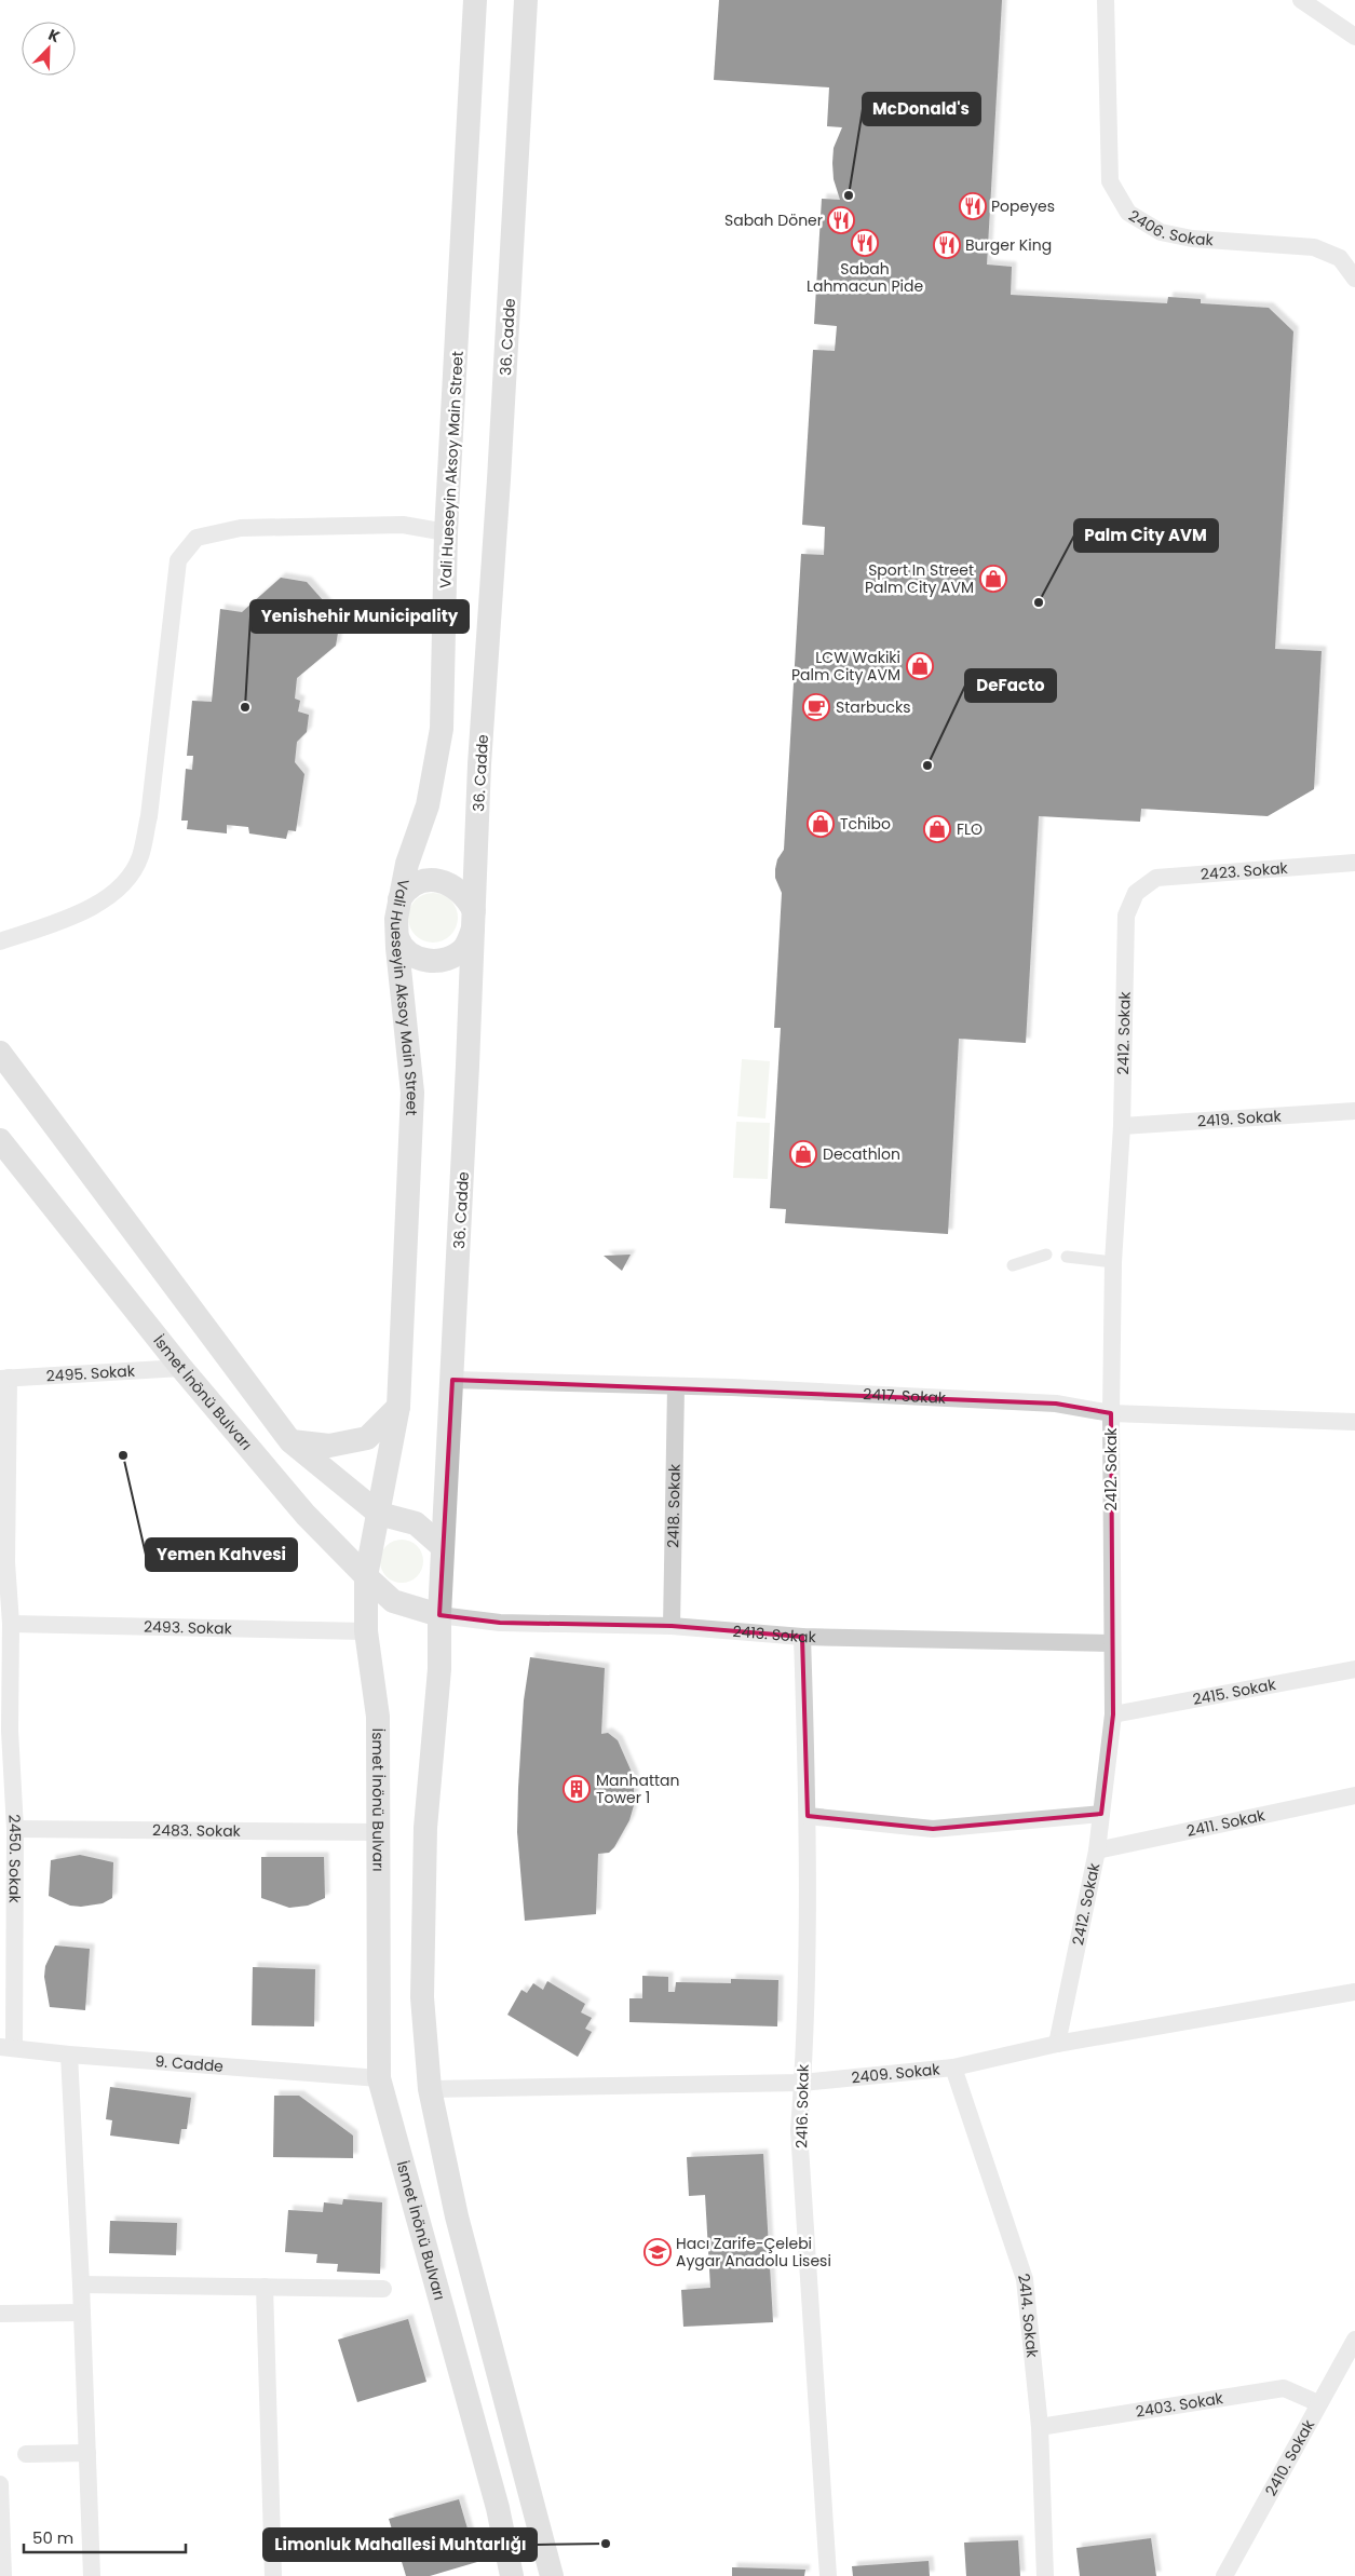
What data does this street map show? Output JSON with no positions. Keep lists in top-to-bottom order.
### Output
{
  "streets": {
    "main road": ["36. Cadde", "Vali Hueseyin Aksoy Main Street", "İsmet İnönü Bulvarı"],
    "street": [
      "2406. Sokak",
      "2423. Sokak",
      "2412. Sokak",
      "2419. Sokak",
      "2495. Sokak",
      "2417. Sokak",
      "2418. Sokak",
      "2493. Sokak",
      "2413. Sokak",
      "2415. Sokak",
      "2411. Sokak",
      "2483. Sokak",
      "2450. Sokak",
      "9. Cadde",
      "2409. Sokak",
      "2416. Sokak",
      "2414. Sokak",
      "2403. Sokak",
      "2410. Sokak"
    ]
  },
  "crossings": [
    ["36. Cadde", "Vali Hueseyin Aksoy Main Street"],
    ["36. Cadde", "2417. Sokak"],
    ["Vali Hueseyin Aksoy Main Street", "İsmet İnönü Bulvarı"],
    ["2423. Sokak", "2412. Sokak"],
    ["2412. Sokak", "2419. Sokak"],
    ["2412. Sokak", "2417. Sokak"],
    ["2412. Sokak", "2413. Sokak"],
    ["2412. Sokak", "2415. Sokak"],
    ["2412. Sokak", "2411. Sokak"],
    ["2412. Sokak", "2409. Sokak"],
    ["2495. Sokak", "İsmet İnönü Bulvarı"],
    ["2495. Sokak", "2450. Sokak"],
    ["İsmet İnönü Bulvarı", "2493. Sokak"],
    ["İsmet İnönü Bulvarı", "2483. Sokak"],
    ["İsmet İnönü Bulvarı", "9. Cadde"],
    ["2417. Sokak", "2418. Sokak"],
    ["2418. Sokak", "2413. Sokak"],
    ["2493. Sokak", "2450. Sokak"],
    ["2413. Sokak", "2416. Sokak"],
    ["2483. Sokak", "2450. Sokak"],
    ["2450. Sokak", "9. Cadde"],
    ["2409. Sokak", "2416. Sokak"],
    ["2409. Sokak", "2414. Sokak"],
    ["2414. Sokak", "2403. Sokak"],
    ["2403. Sokak", "2410. Sokak"]
  ],
  "places": {
    "other": [
      "McDonald's",
      "Palm City AVM",
      "Yenishehir Municipality",
      "DeFacto",
      "Yemen Kahvesi",
      "Limonluk Mahallesi Muhtarlığı"
    ],
    "restaurant": [
      "Popeyes",
      "Sabah Döner",
      "Sabah Lahmacun Pide",
      "Burger King"
    ],
    "shop": [
      "Sport In Street Palm City AVM",
      "LCW Wakiki Palm City AVM",
      "Tchibo",
      "FLO",
      "Decathlon"
    ],
    "cafe": ["Starbucks"],
    "building": ["Manhattan Tower 1"],
    "school or university": ["Hacı Zarife-Çelebi Aygar Anadolu Lisesi"]
  },
  "scale_bar": "50 m",
  "north": "top right"
}
